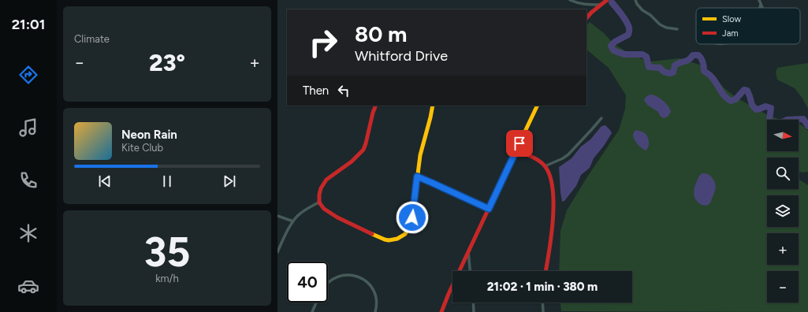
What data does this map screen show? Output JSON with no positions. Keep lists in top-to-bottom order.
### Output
{
  "legend": ["Slow", "Jam"],
  "north": "right",
  "page": {
    "tabs": "21:01",
    "tile": [
      "Climate",
      ["35", "km/h"]
    ],
    "turn": ["80 m", "Whitford Drive"],
    "heat": ["−", "23°", "+"],
    "then": "Then",
    "map_buttons": ["+", "−"],
    "song": ["Neon Rain", "Kite Club"],
    "limit": "40",
    "trip": "21:02 · 1 min · 380 m"
  }
}
